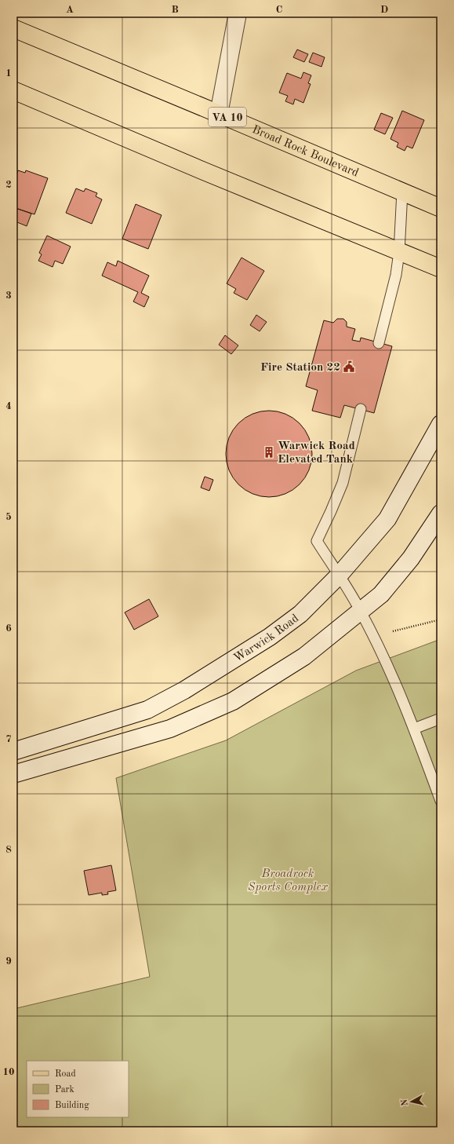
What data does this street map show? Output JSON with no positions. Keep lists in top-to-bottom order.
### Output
{
  "streets": {
    "main road": ["VA 10", "Broad Rock Boulevard", "Warwick Road"]
  },
  "parks": ["Broadrock Sports Complex"],
  "places": {
    "public building": ["Fire Station 22"],
    "building": ["Warwick Road Elevated Tank"]
  },
  "legend": ["Road", "Park", "Building"],
  "north": "left",
  "grid": {
    "columns": [
      "A",
      "B",
      "C",
      "D"
    ],
    "rows": [
      "1",
      "2",
      "3",
      "4",
      "5",
      "6",
      "7",
      "8",
      "9",
      "10"
    ]
  }
}
